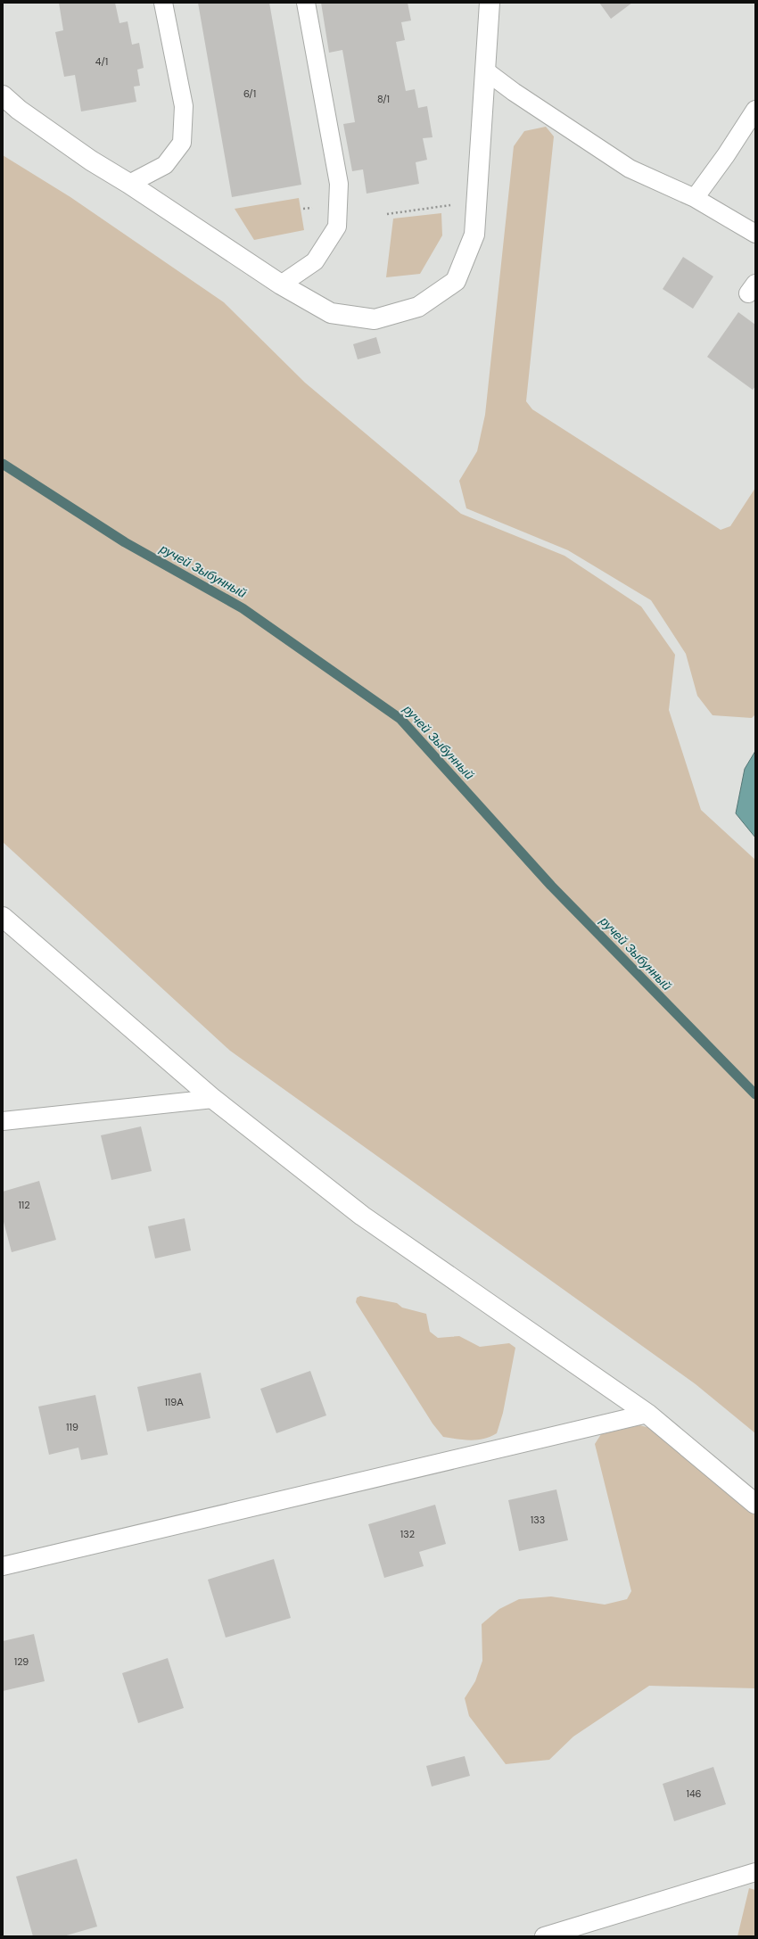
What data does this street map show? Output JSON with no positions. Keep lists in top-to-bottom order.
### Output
{
  "water": ["ручей Зыбунный"],
  "house_numbers": [
    "4/1",
    "6/1",
    "8/1",
    "112",
    "119А",
    "119",
    "133",
    "132",
    "129",
    "146"
  ]
}
